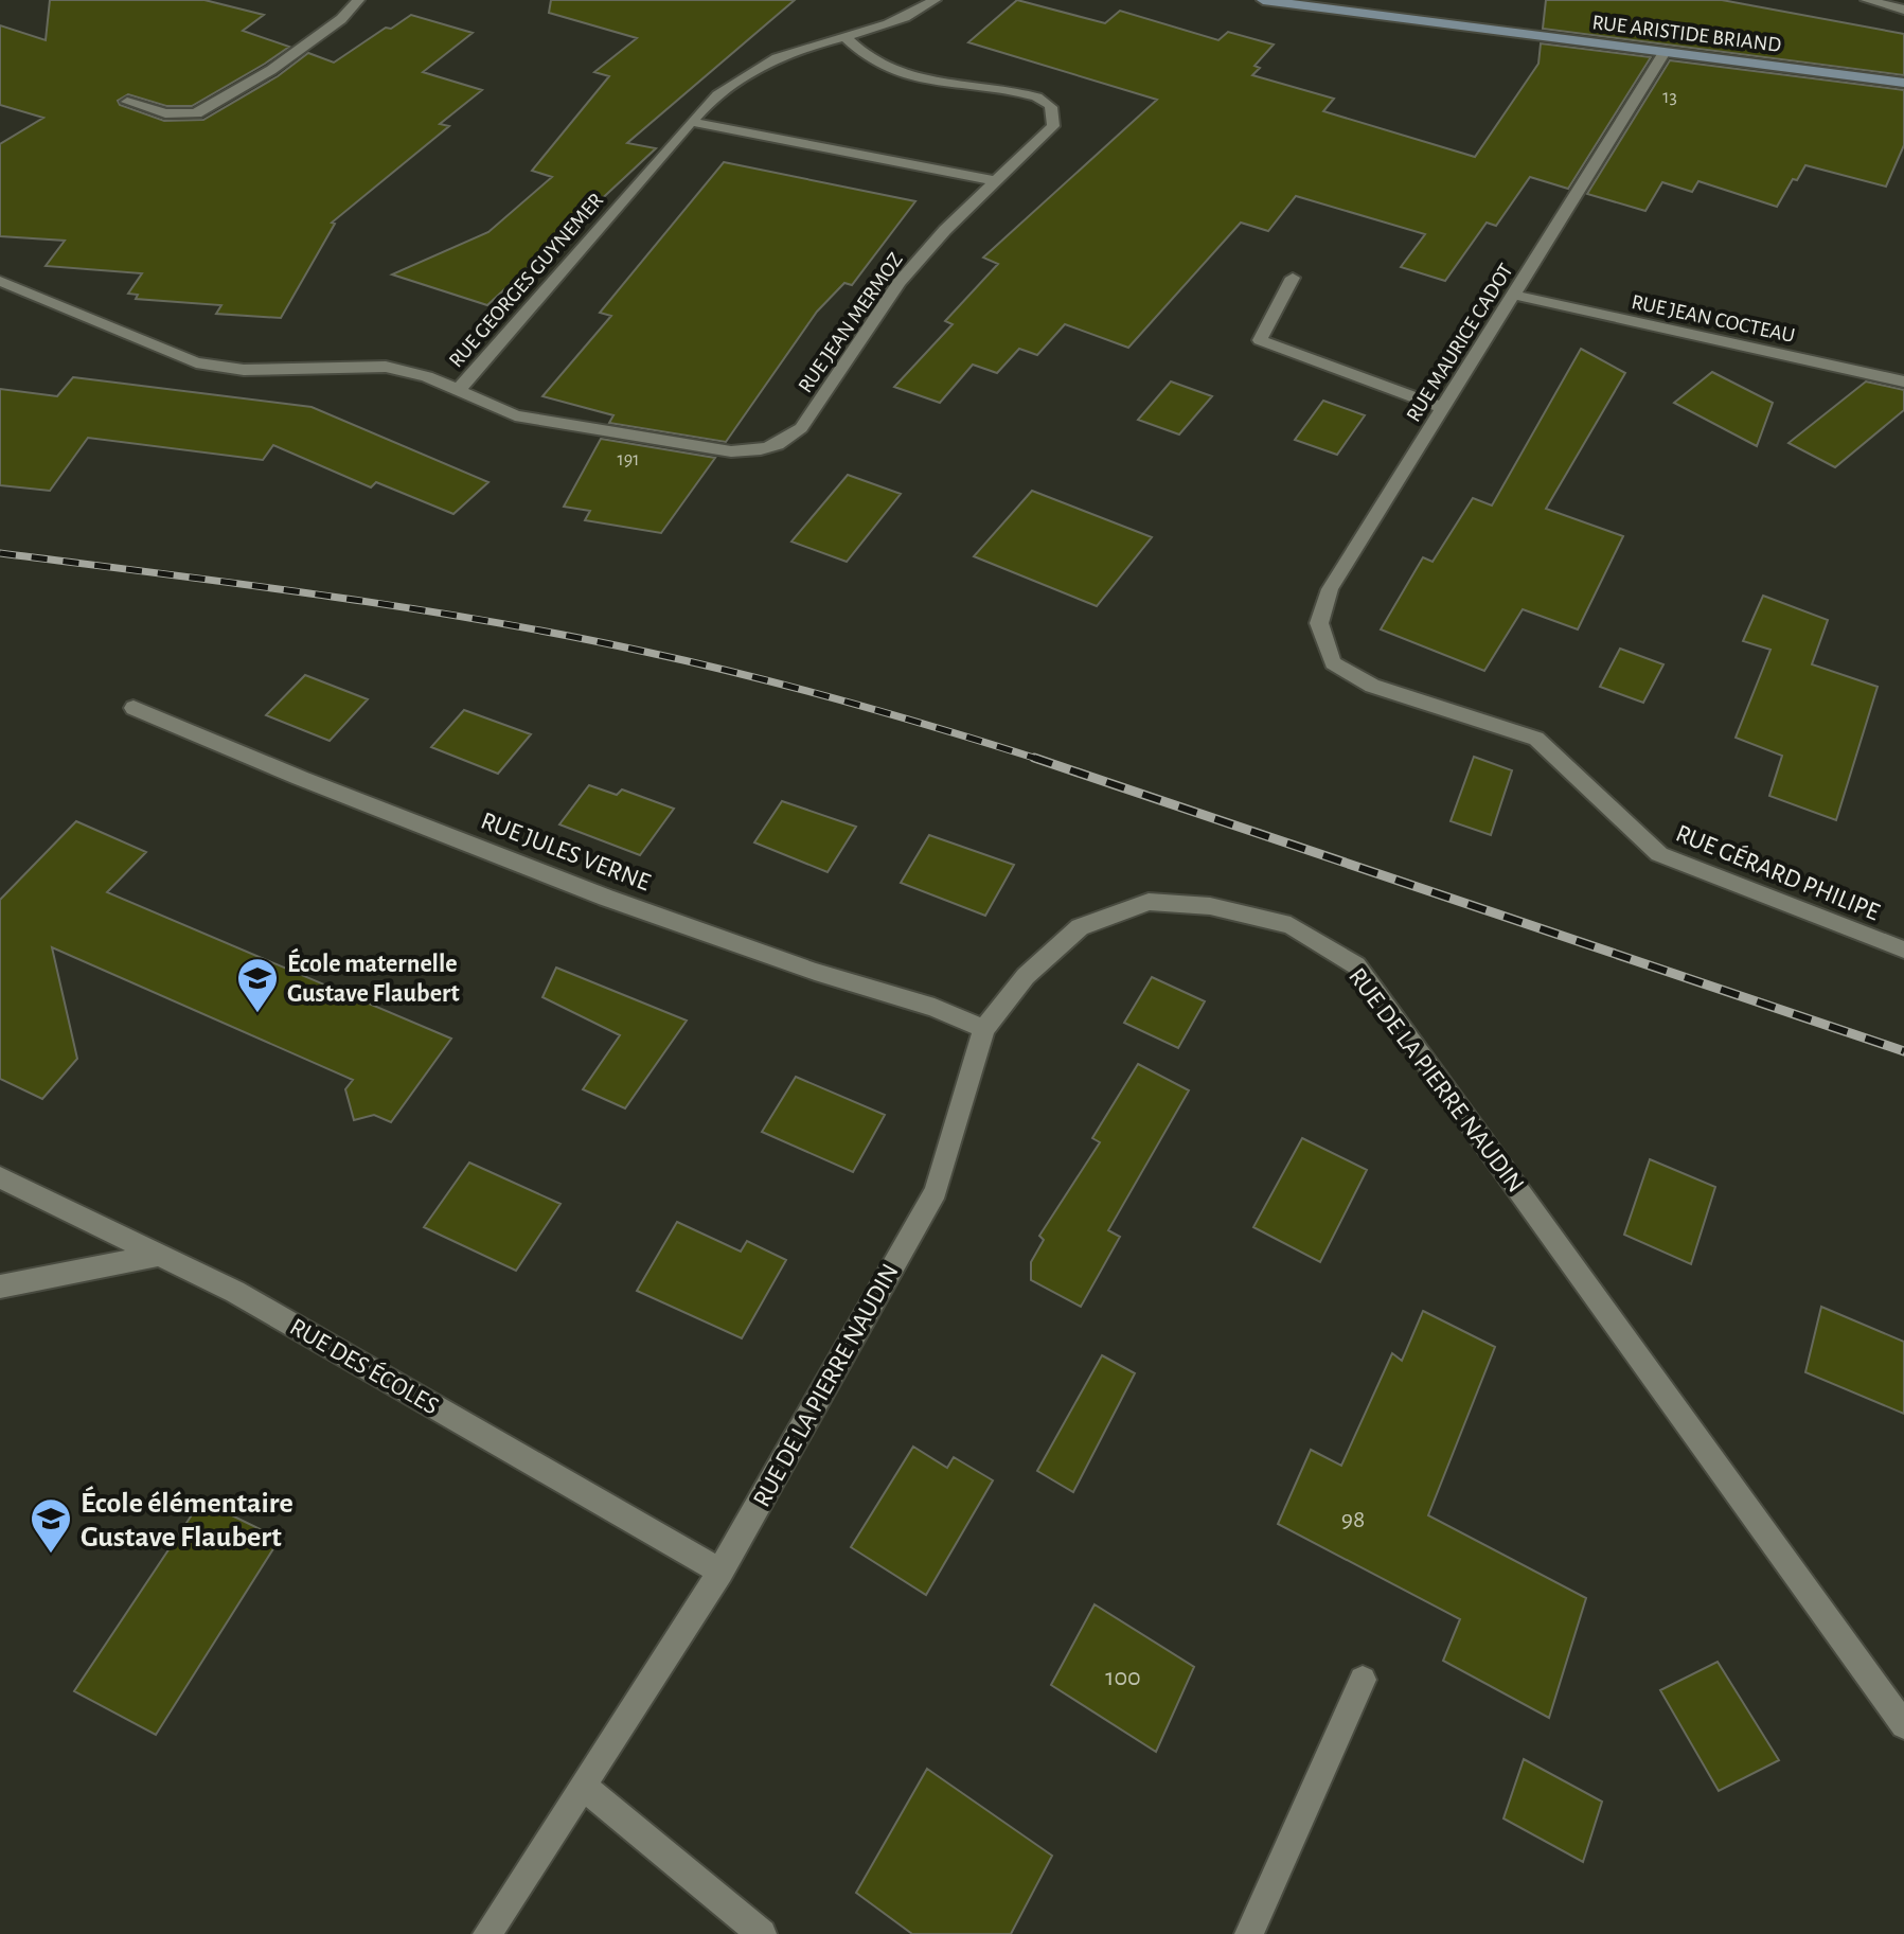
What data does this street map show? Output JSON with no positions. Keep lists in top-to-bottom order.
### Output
{
  "streets": {
    "main road": ["RUE ARISTIDE BRIAND"],
    "street": [
      "RUE GEORGES GUYNEMER",
      "RUE JEAN COCTEAU",
      "RUE JEAN MERMOZ",
      "RUE MAURICE CADOT",
      "RUE JULES VERNE",
      "RUE GÉRARD PHILIPE",
      "RUE DE LA PIERRE NAUDIN",
      "RUE DES ÉCOLES"
    ]
  },
  "crossings": [
    ["RUE ARISTIDE BRIAND", "RUE MAURICE CADOT"],
    ["RUE GEORGES GUYNEMER", "RUE JEAN MERMOZ"],
    ["RUE JEAN COCTEAU", "RUE MAURICE CADOT"],
    ["RUE MAURICE CADOT", "RUE GÉRARD PHILIPE"],
    ["RUE JULES VERNE", "RUE DE LA PIERRE NAUDIN"],
    ["RUE DE LA PIERRE NAUDIN", "RUE DES ÉCOLES"]
  ],
  "places": {
    "school or university": ["École maternelle Gustave Flaubert", "École élémentaire Gustave Flaubert"]
  },
  "house_numbers": [
    "13",
    "191",
    "98",
    "100"
  ]
}
